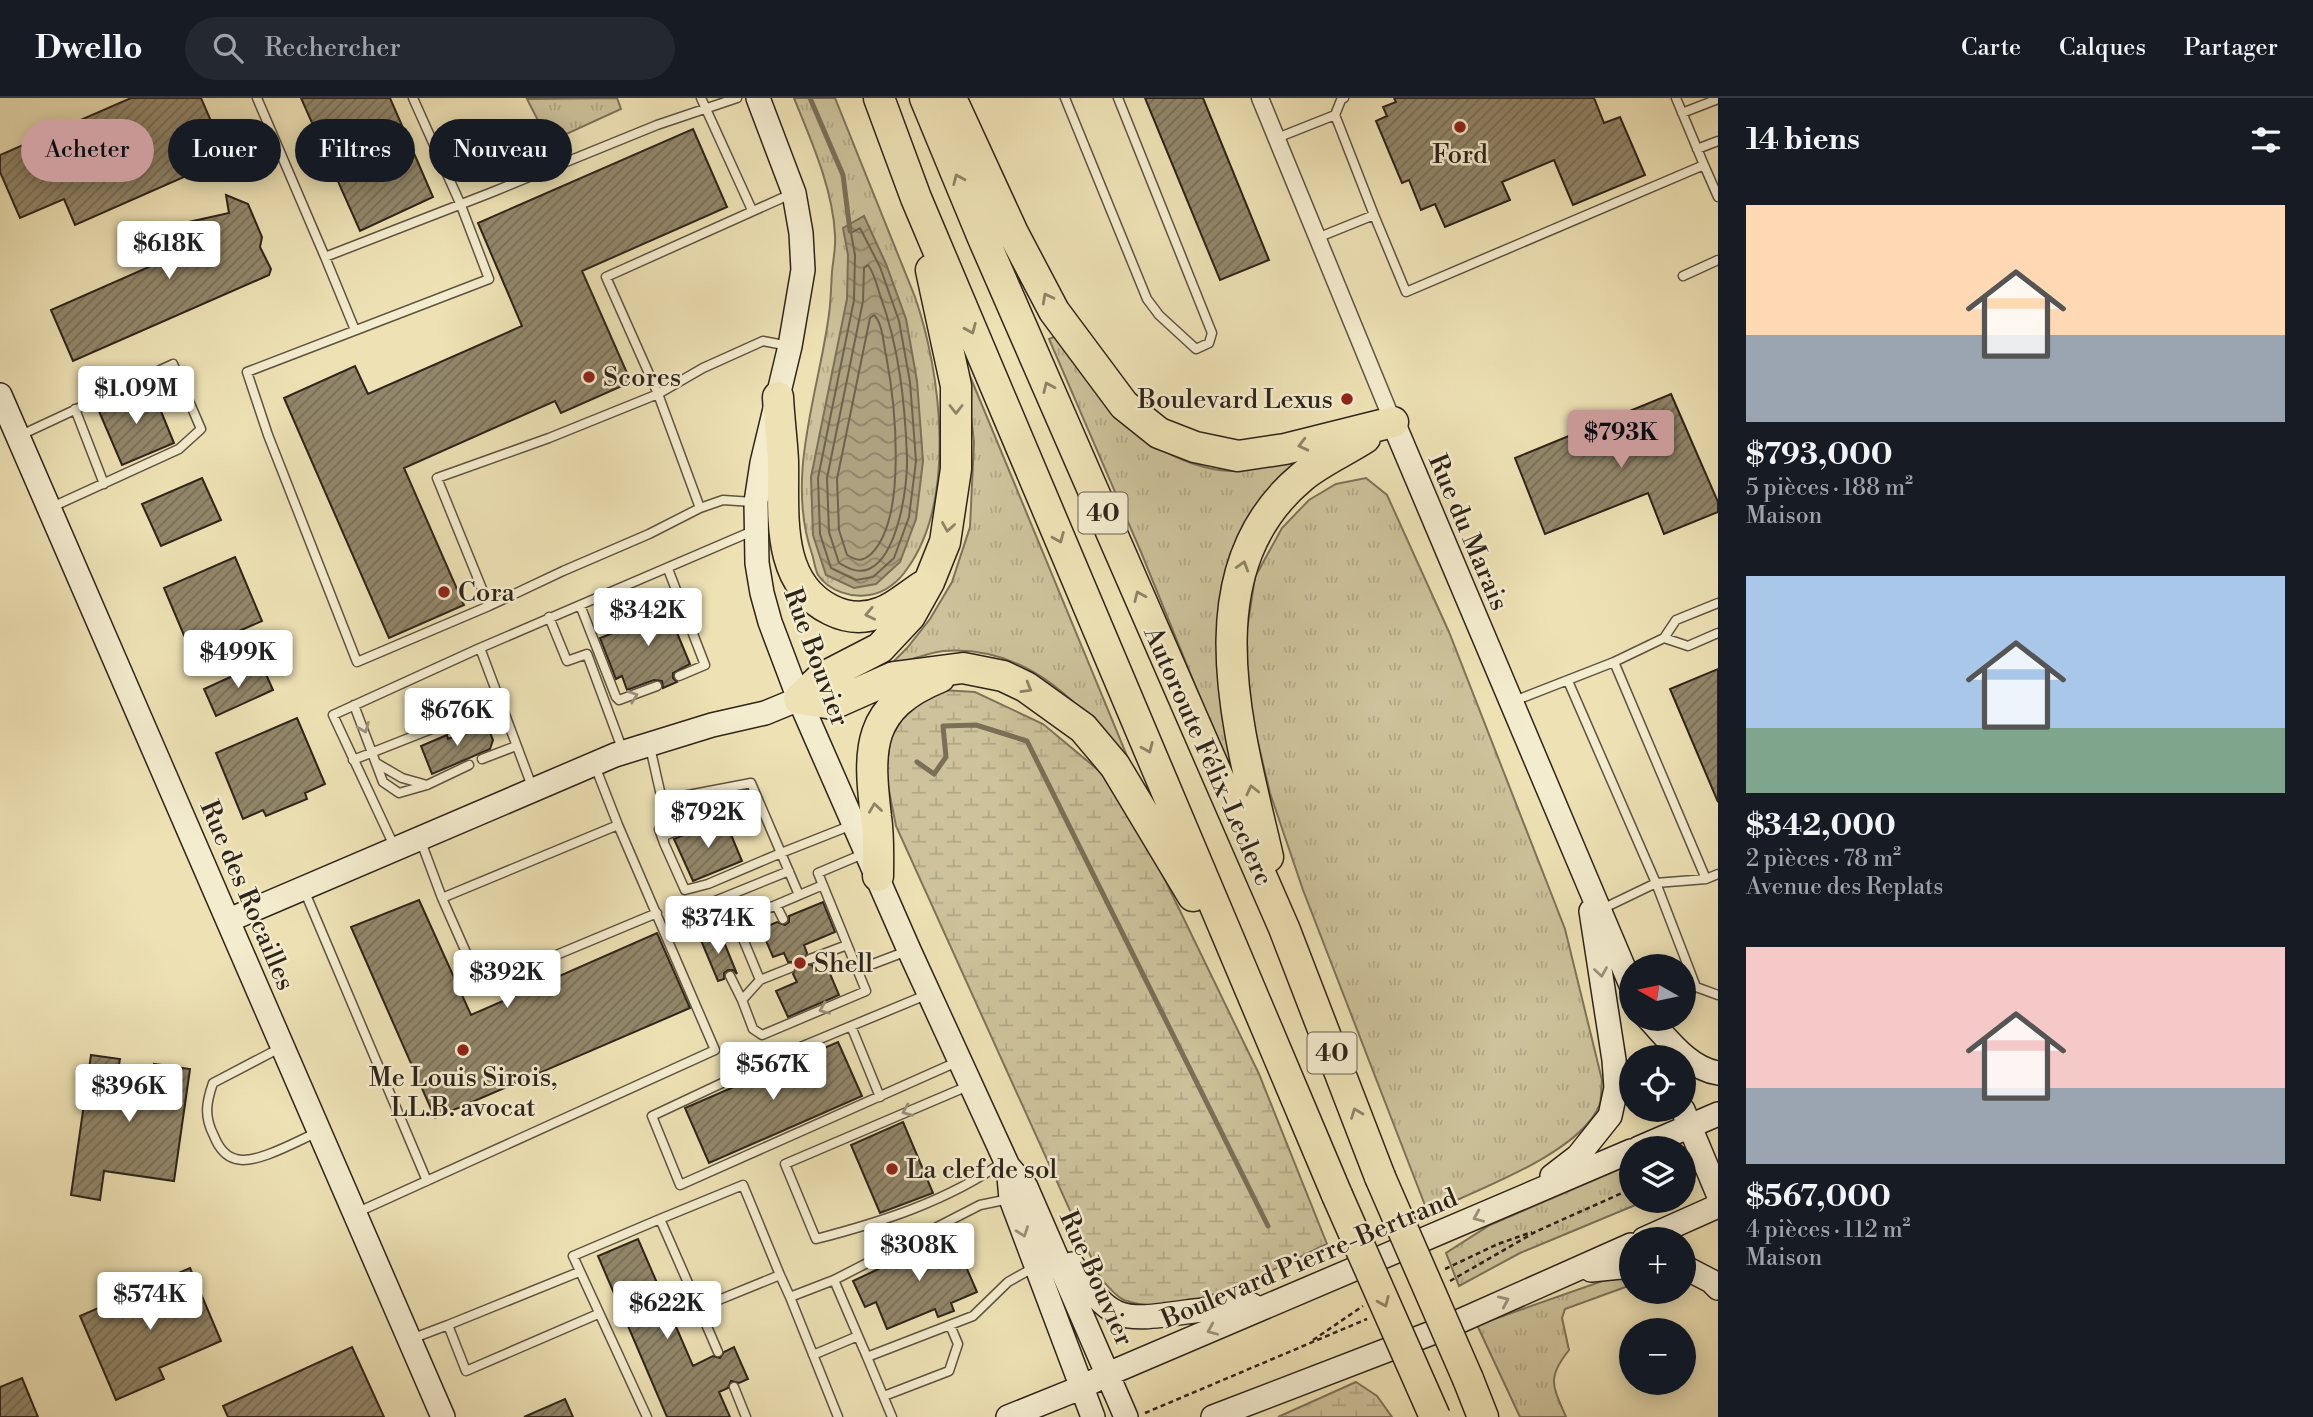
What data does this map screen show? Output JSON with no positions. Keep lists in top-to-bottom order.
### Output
{
  "streets": {
    "highway": ["40", "Autoroute Félix-Leclerc"],
    "street": [
      "Rue du Marais",
      "Rue Bouvier",
      "Rue des Rocailles",
      "Boulevard Pierre-Bertrand"
    ]
  },
  "crossings": [
    ["Rue Bouvier", "Boulevard Pierre-Bertrand"]
  ],
  "places": [
    "Ford",
    "Scores",
    "Boulevard Lexus",
    "Cora",
    "Shell",
    "Me Louis Sirois, LL.B. avocat",
    "La clef de sol"
  ],
  "north": "left",
  "page": {
    "header": "Dwello",
    "search": "Rechercher",
    "nav": ["Carte", "Calques", "Partager"],
    "heading": "14 biens",
    "chip": [
      "Acheter",
      "Louer",
      "Filtres",
      "Nouveau"
    ],
    "list": [
      {
        "name": "$793,000",
        "note": "5 pièces · 188 m² · Maison"
      },
      {
        "name": "$342,000",
        "note": "2 pièces · 78 m² · Avenue des Replats"
      },
      {
        "name": "$567,000",
        "note": "4 pièces · 112 m² · Maison"
      }
    ],
    "price": [
      "$618K",
      "$1.09M",
      "$793K",
      "$342K",
      "$499K",
      "$676K",
      "$792K",
      "$374K",
      "$392K",
      "$567K",
      "$396K",
      "$308K",
      "$574K",
      "$622K"
    ],
    "map_buttons": ["+", "−"]
  }
}
